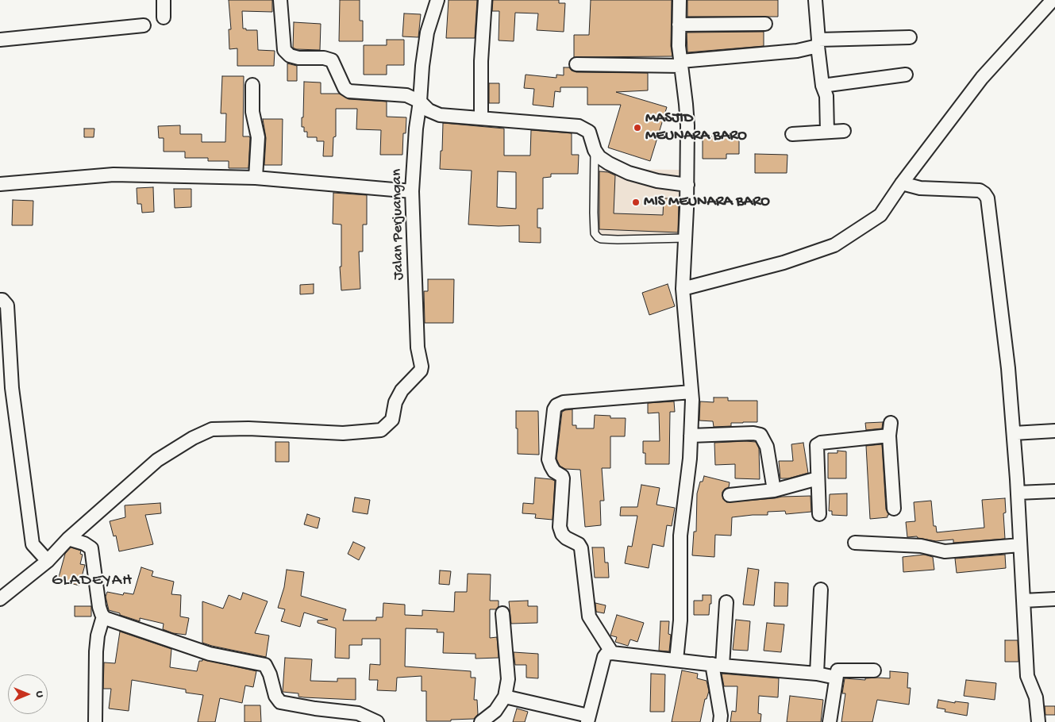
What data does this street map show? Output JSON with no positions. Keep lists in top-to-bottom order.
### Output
{
  "streets": {
    "street": ["Jalan Perjuangan"]
  },
  "districts": ["GLADEYAH"],
  "places": ["MASJID MEUNARA BARO", "MIS MEUNARA BARO"],
  "north": "right"
}
